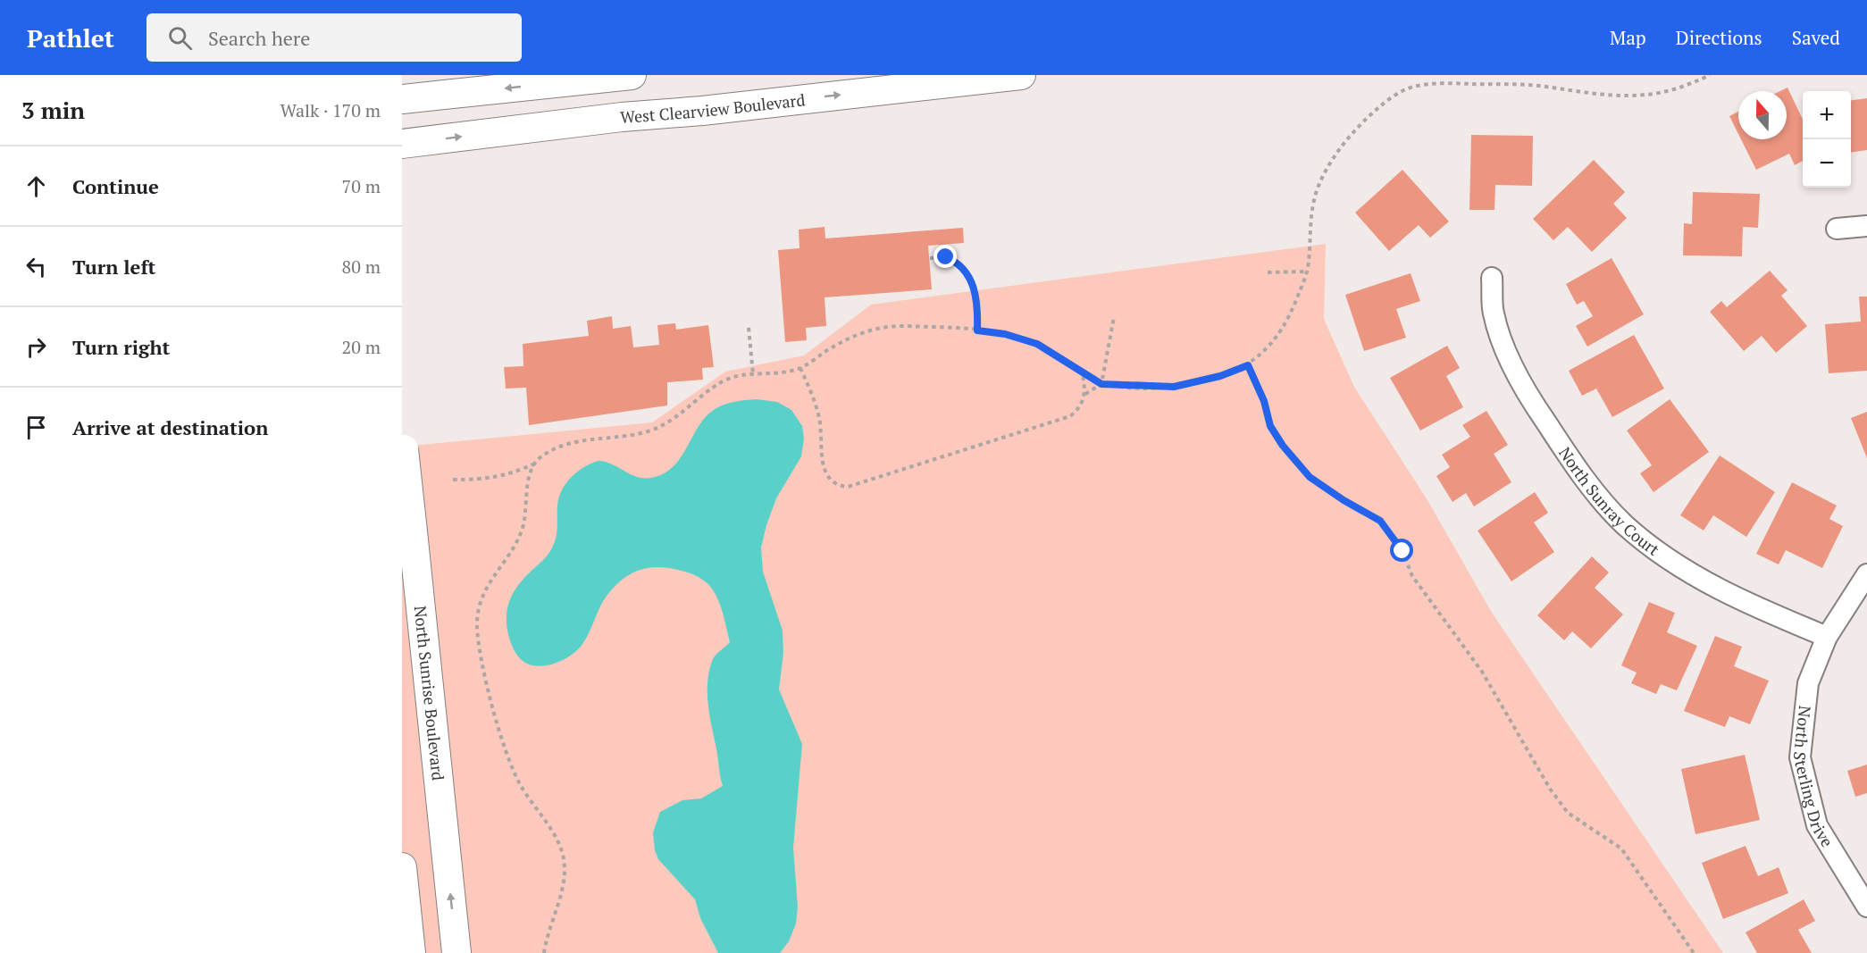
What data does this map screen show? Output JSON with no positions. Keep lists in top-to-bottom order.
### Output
{
  "streets": {
    "street": [
      "West Clearview Boulevard",
      "North Sunray Court",
      "North Sunrise Boulevard",
      "North Sterling Drive"
    ]
  },
  "crossings": [
    ["North Sunray Court", "North Sterling Drive"]
  ],
  "one_way": ["North Sunrise Boulevard"],
  "north": "top",
  "page": {
    "header": "Pathlet",
    "search": "Search here",
    "nav": ["Map", "Directions", "Saved"],
    "heading": ["3 min", "Walk · 170 m"],
    "map_buttons": ["+", "−"],
    "list": [
      ["Continue", "70 m"],
      ["Turn left", "80 m"],
      ["Turn right", "20 m"],
      "Arrive at destination"
    ]
  }
}
